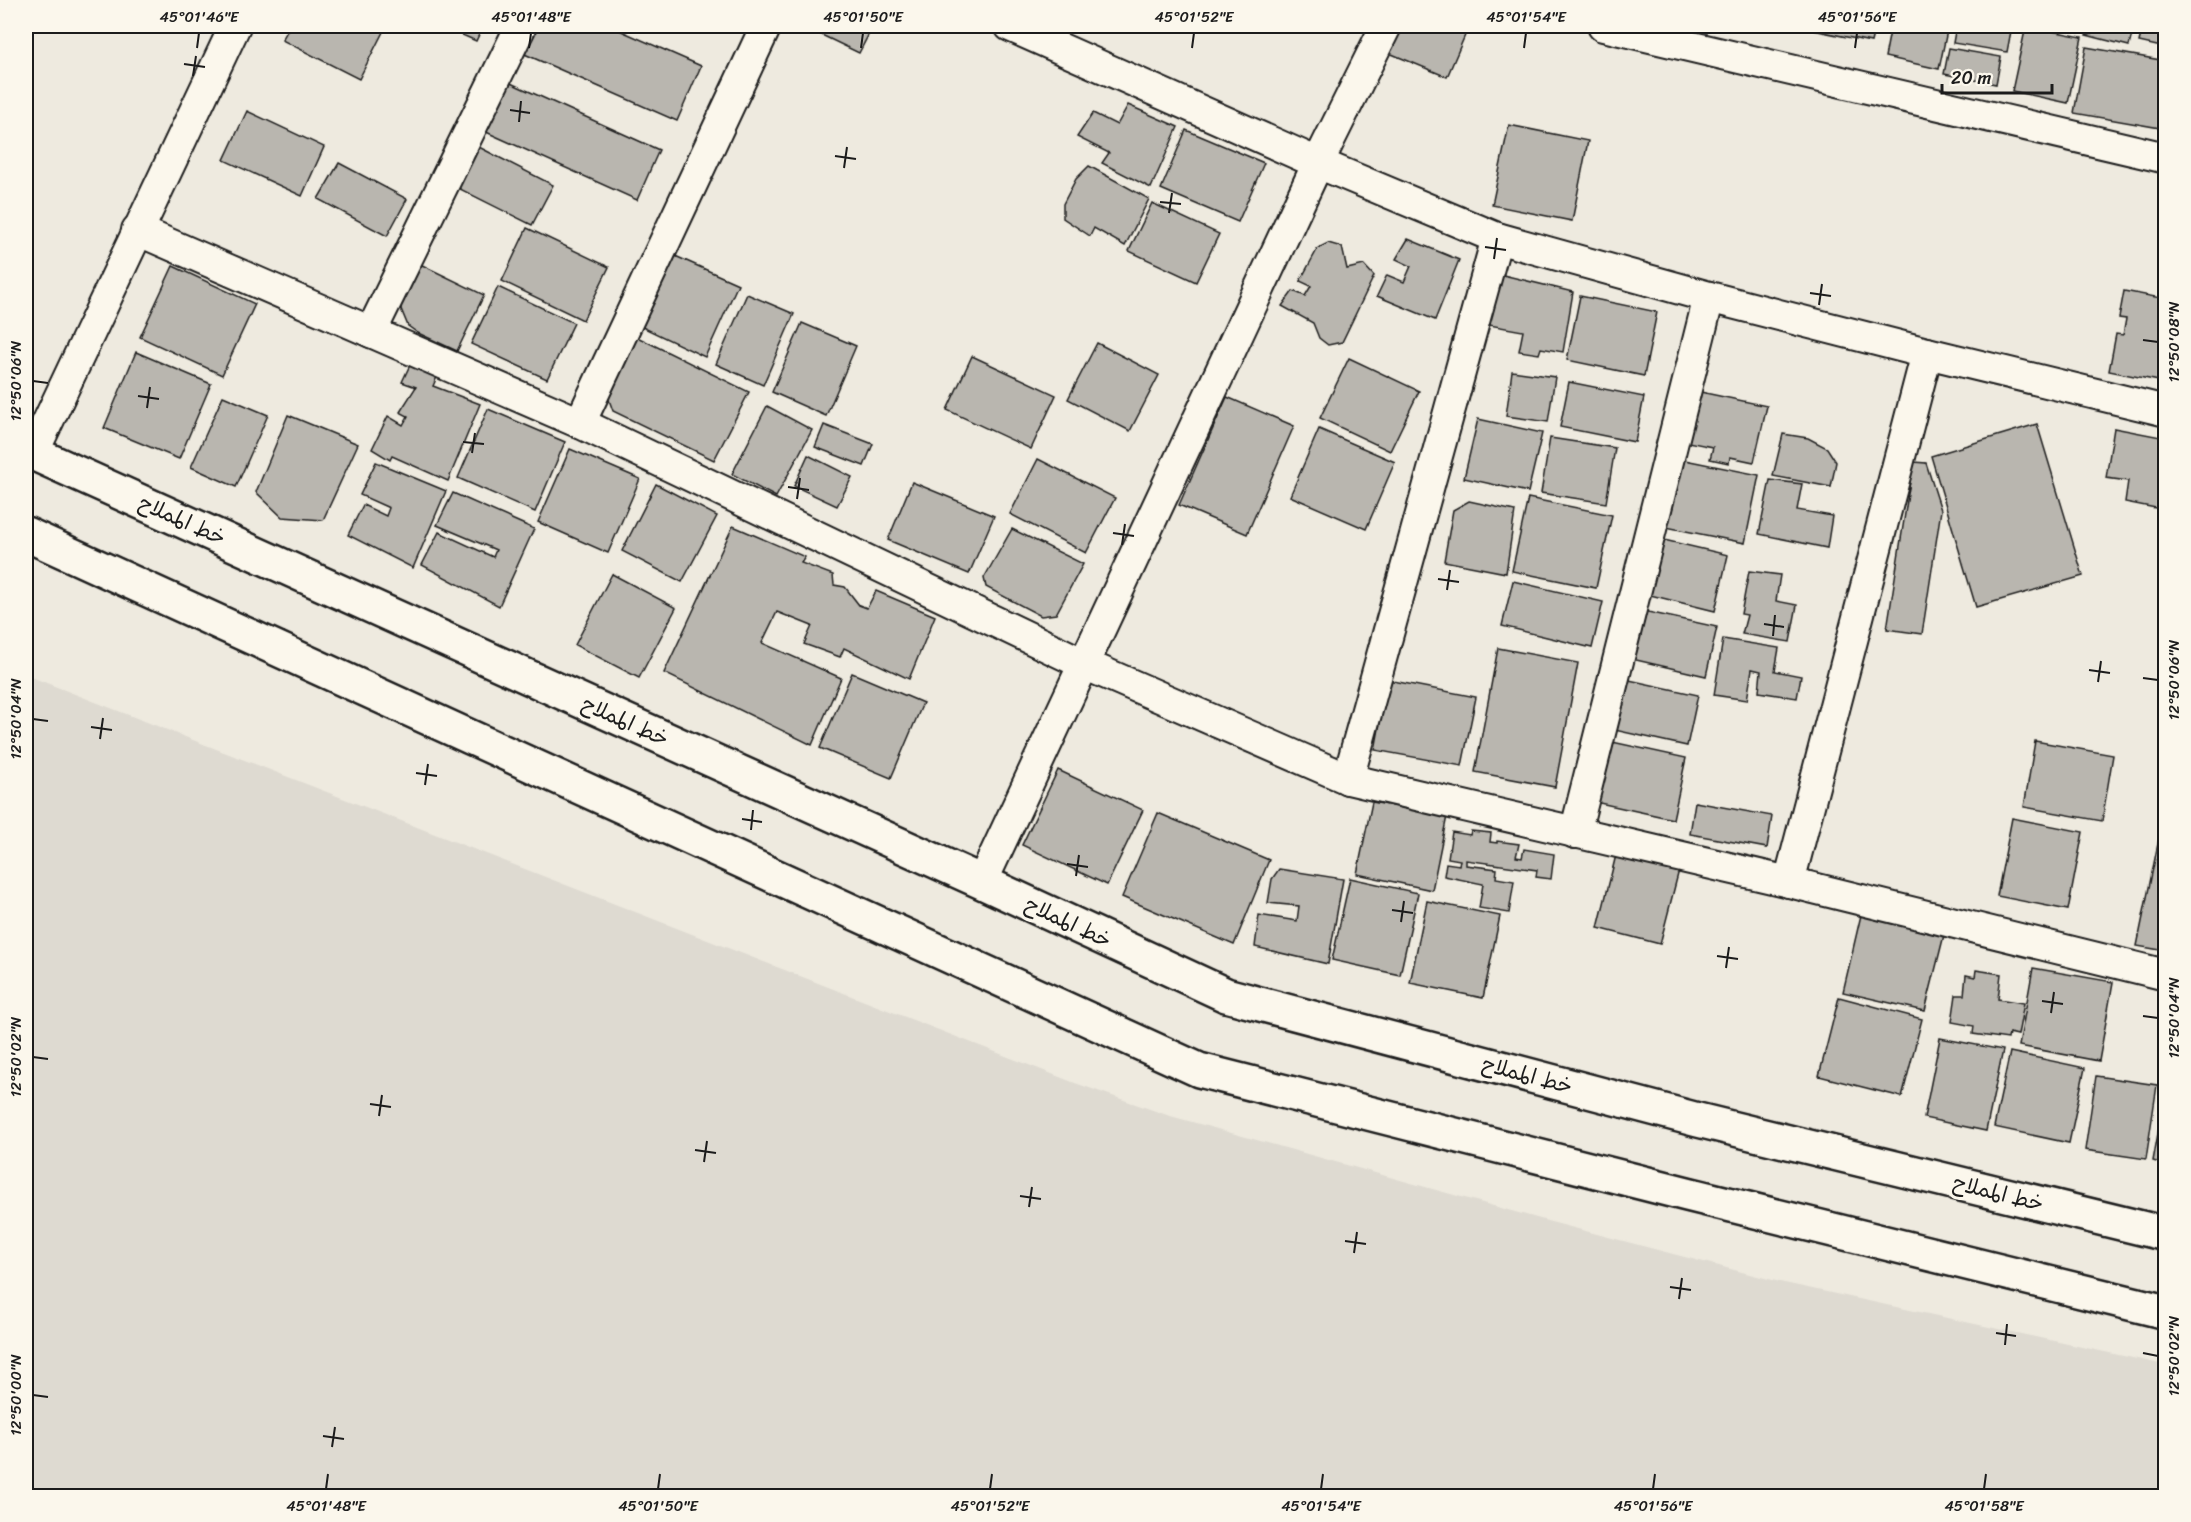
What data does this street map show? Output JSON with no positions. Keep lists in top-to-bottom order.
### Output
{
  "streets": {
    "highway": ["خط المملاح"]
  },
  "scale_bar": "20 m",
  "coordinates": [
    "45°01'46\"E",
    "45°01'48\"E",
    "45°01'50\"E",
    "45°01'52\"E",
    "45°01'54\"E",
    "45°01'56\"E",
    "12°50'08\"N",
    "12°50'06\"N",
    "12°50'04\"N",
    "12°50'02\"N",
    "12°50'00\"N",
    "45°01'58\"E"
  ]
}
